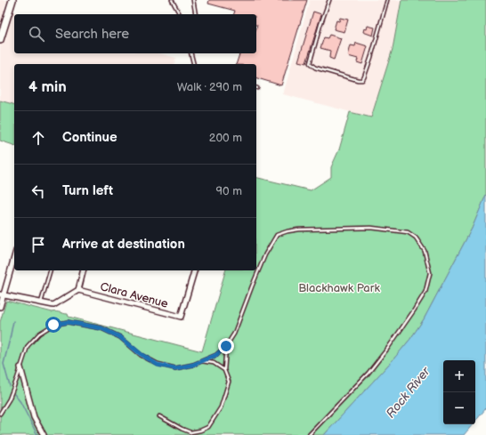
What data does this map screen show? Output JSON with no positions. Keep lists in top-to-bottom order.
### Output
{
  "streets": {
    "street": ["Clara Avenue"]
  },
  "water": ["Rock River"],
  "parks": ["Blackhawk Park"],
  "page": {
    "search": "Search here",
    "heading": ["4 min", "Walk · 290 m"],
    "list": [
      ["Continue", "200 m"],
      ["Turn left", "90 m"],
      "Arrive at destination"
    ],
    "map_buttons": ["+", "−"]
  }
}
